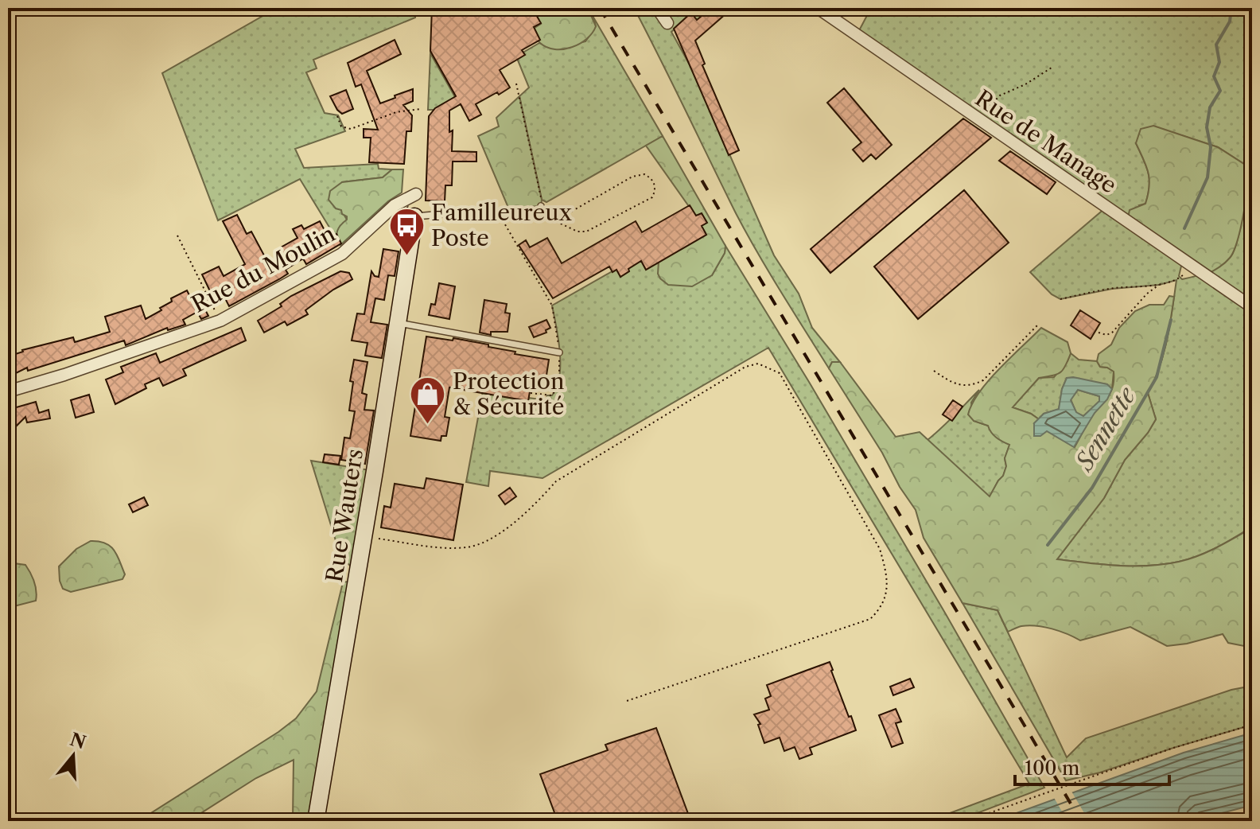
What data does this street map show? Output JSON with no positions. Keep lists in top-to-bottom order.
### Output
{
  "streets": {
    "street": ["Rue de Manage", "Rue du Moulin", "Rue Wauters"]
  },
  "water": ["Sennette"],
  "places": {
    "bus stop": ["Familleureux Poste"],
    "shop": ["Protection & Sécurité"]
  },
  "scale_bar": "100 m",
  "north": "top"
}
